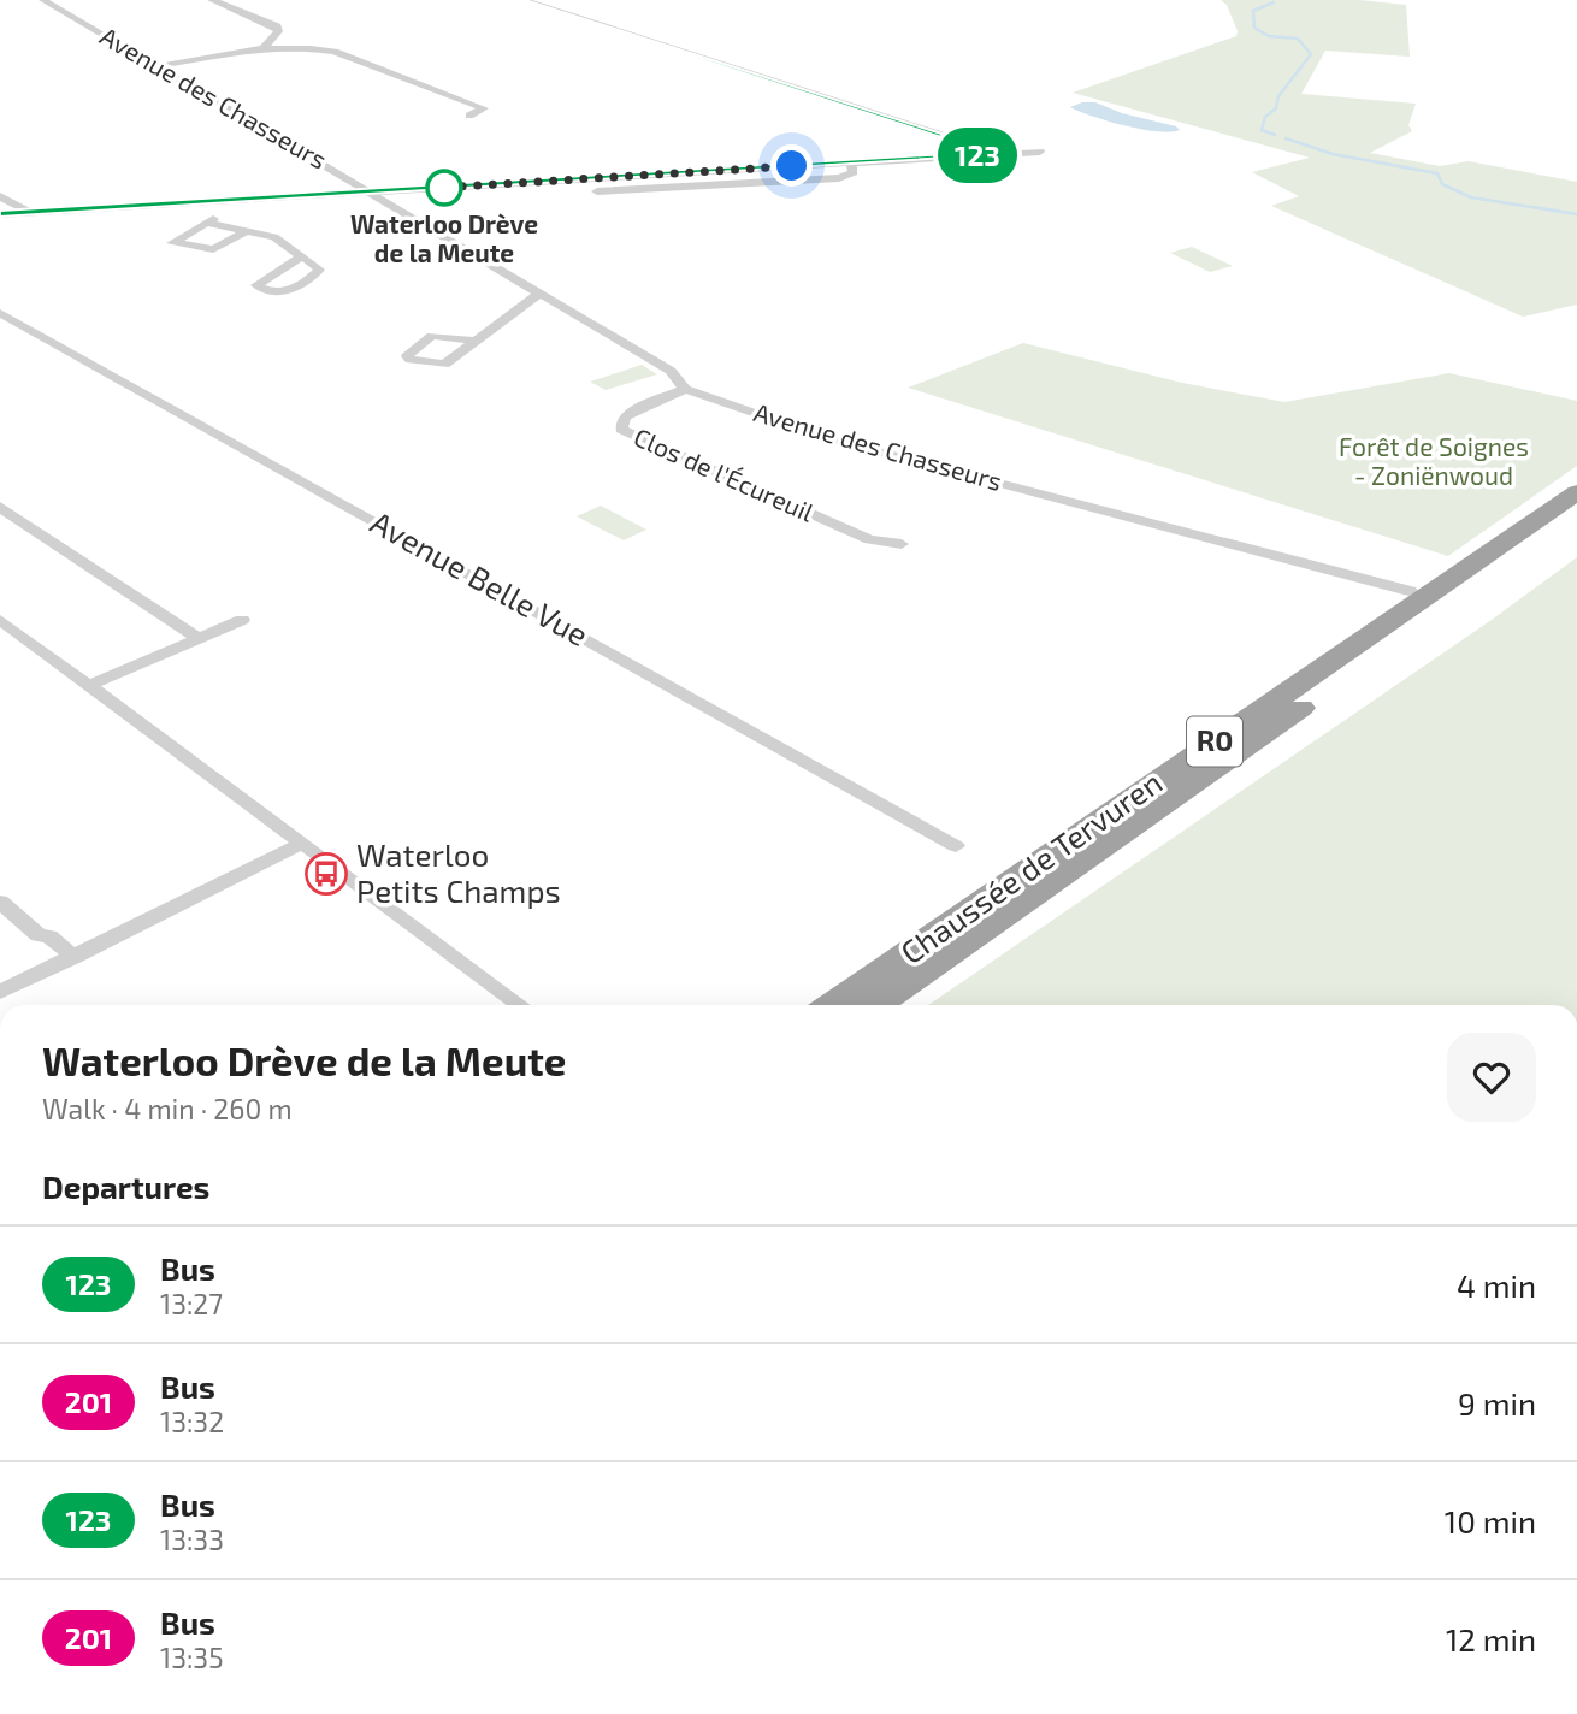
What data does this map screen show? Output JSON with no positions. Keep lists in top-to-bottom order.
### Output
{
  "streets": {
    "highway": ["R0", "Chaussée de Tervuren"],
    "street": ["Avenue des Chasseurs", "Clos de l'Écureuil", "Avenue Belle Vue"]
  },
  "crossings": [
    ["Avenue des Chasseurs", "Clos de l'Écureuil"]
  ],
  "parks": ["Forêt de Soignes - Zoniënwoud"],
  "places": {
    "other": ["Waterloo Drève de la Meute"],
    "bus stop": ["Waterloo Petits Champs"]
  },
  "lines": ["bus line 123"],
  "page": {
    "on_map": "123",
    "heading": [
      ["Waterloo Drève de la Meute", "Walk · 4 min · 260 m"],
      "Departures"
    ],
    "list": [
      {
        "mark": "123",
        "name": "Bus",
        "note": "13:27",
        "value": "4 min"
      },
      {
        "mark": "201",
        "name": "Bus",
        "note": "13:32",
        "value": "9 min"
      },
      {
        "mark": "123",
        "name": "Bus",
        "note": "13:33",
        "value": "10 min"
      },
      {
        "mark": "201",
        "name": "Bus",
        "note": "13:35",
        "value": "12 min"
      }
    ]
  }
}
